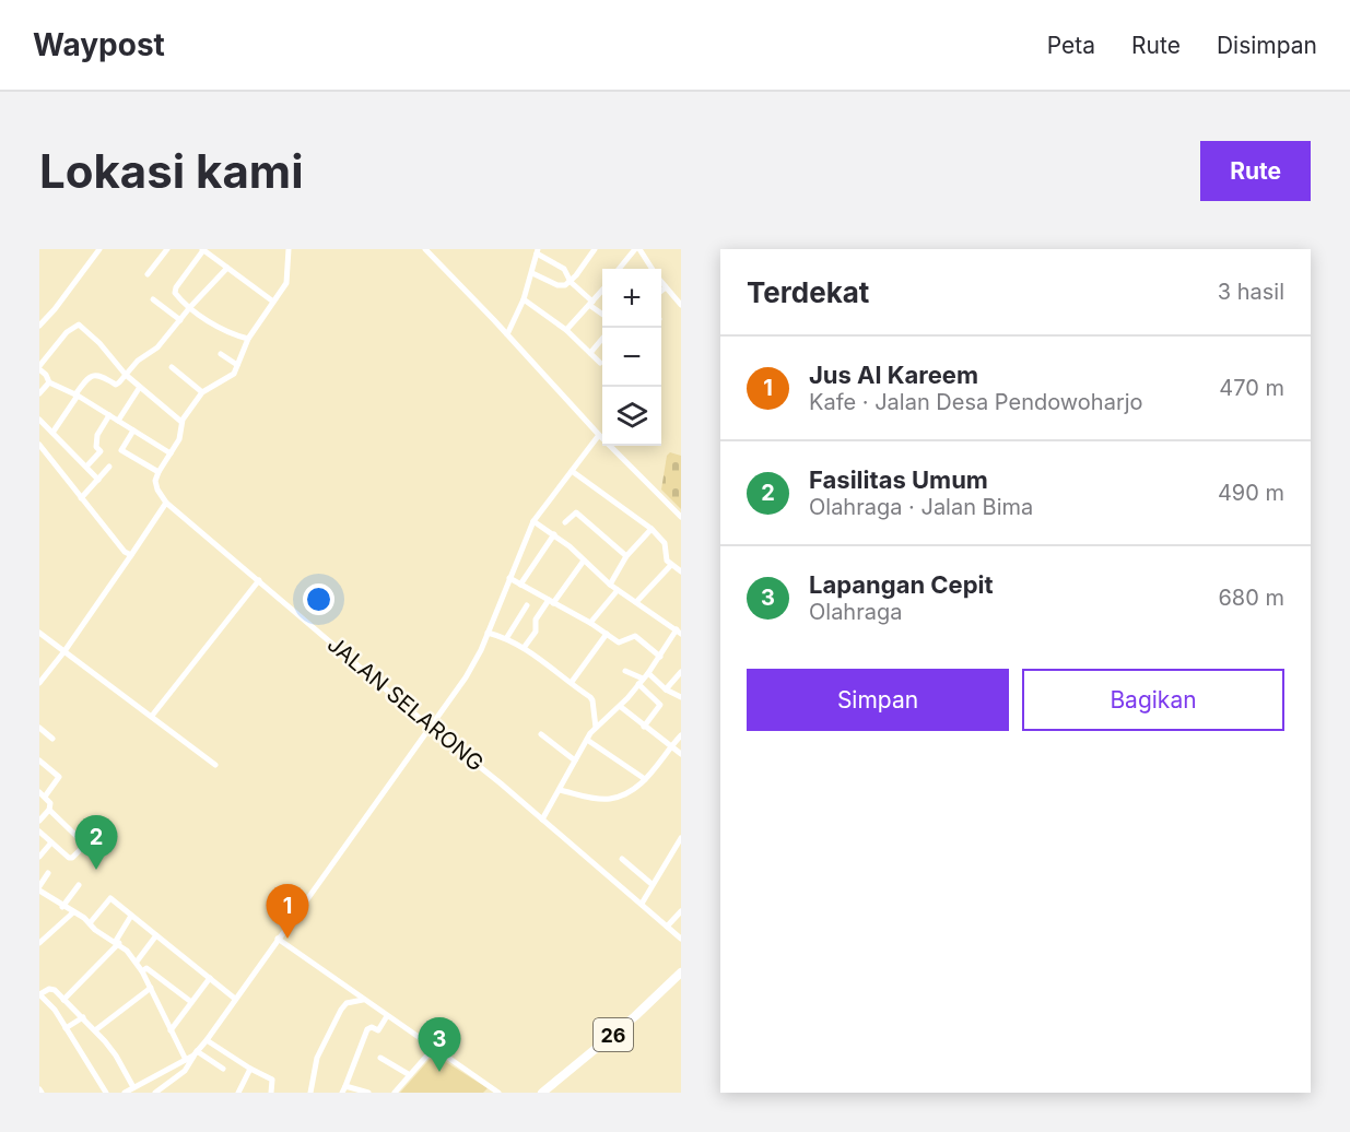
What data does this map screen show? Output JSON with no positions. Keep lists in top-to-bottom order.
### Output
{
  "streets": {
    "main road": ["26"],
    "street": ["JALAN SELARONG"]
  },
  "page": {
    "header": "Waypost",
    "nav": ["Peta", "Rute", "Disimpan"],
    "buttons": [
      "Rute",
      ["Simpan", "Bagikan"]
    ],
    "title": "Lokasi kami",
    "heading": ["Terdekat", "3 hasil"],
    "map_buttons": ["+", "−"],
    "list": [
      {
        "mark": "1",
        "name": "Jus Al Kareem",
        "note": "Kafe · Jalan Desa Pendowoharjo",
        "value": "470 m"
      },
      {
        "mark": "2",
        "name": "Fasilitas Umum",
        "note": "Olahraga · Jalan Bima",
        "value": "490 m"
      },
      {
        "mark": "3",
        "name": "Lapangan Cepit",
        "note": "Olahraga",
        "value": "680 m"
      }
    ],
    "pins": ["2", "1", "3"]
  }
}
